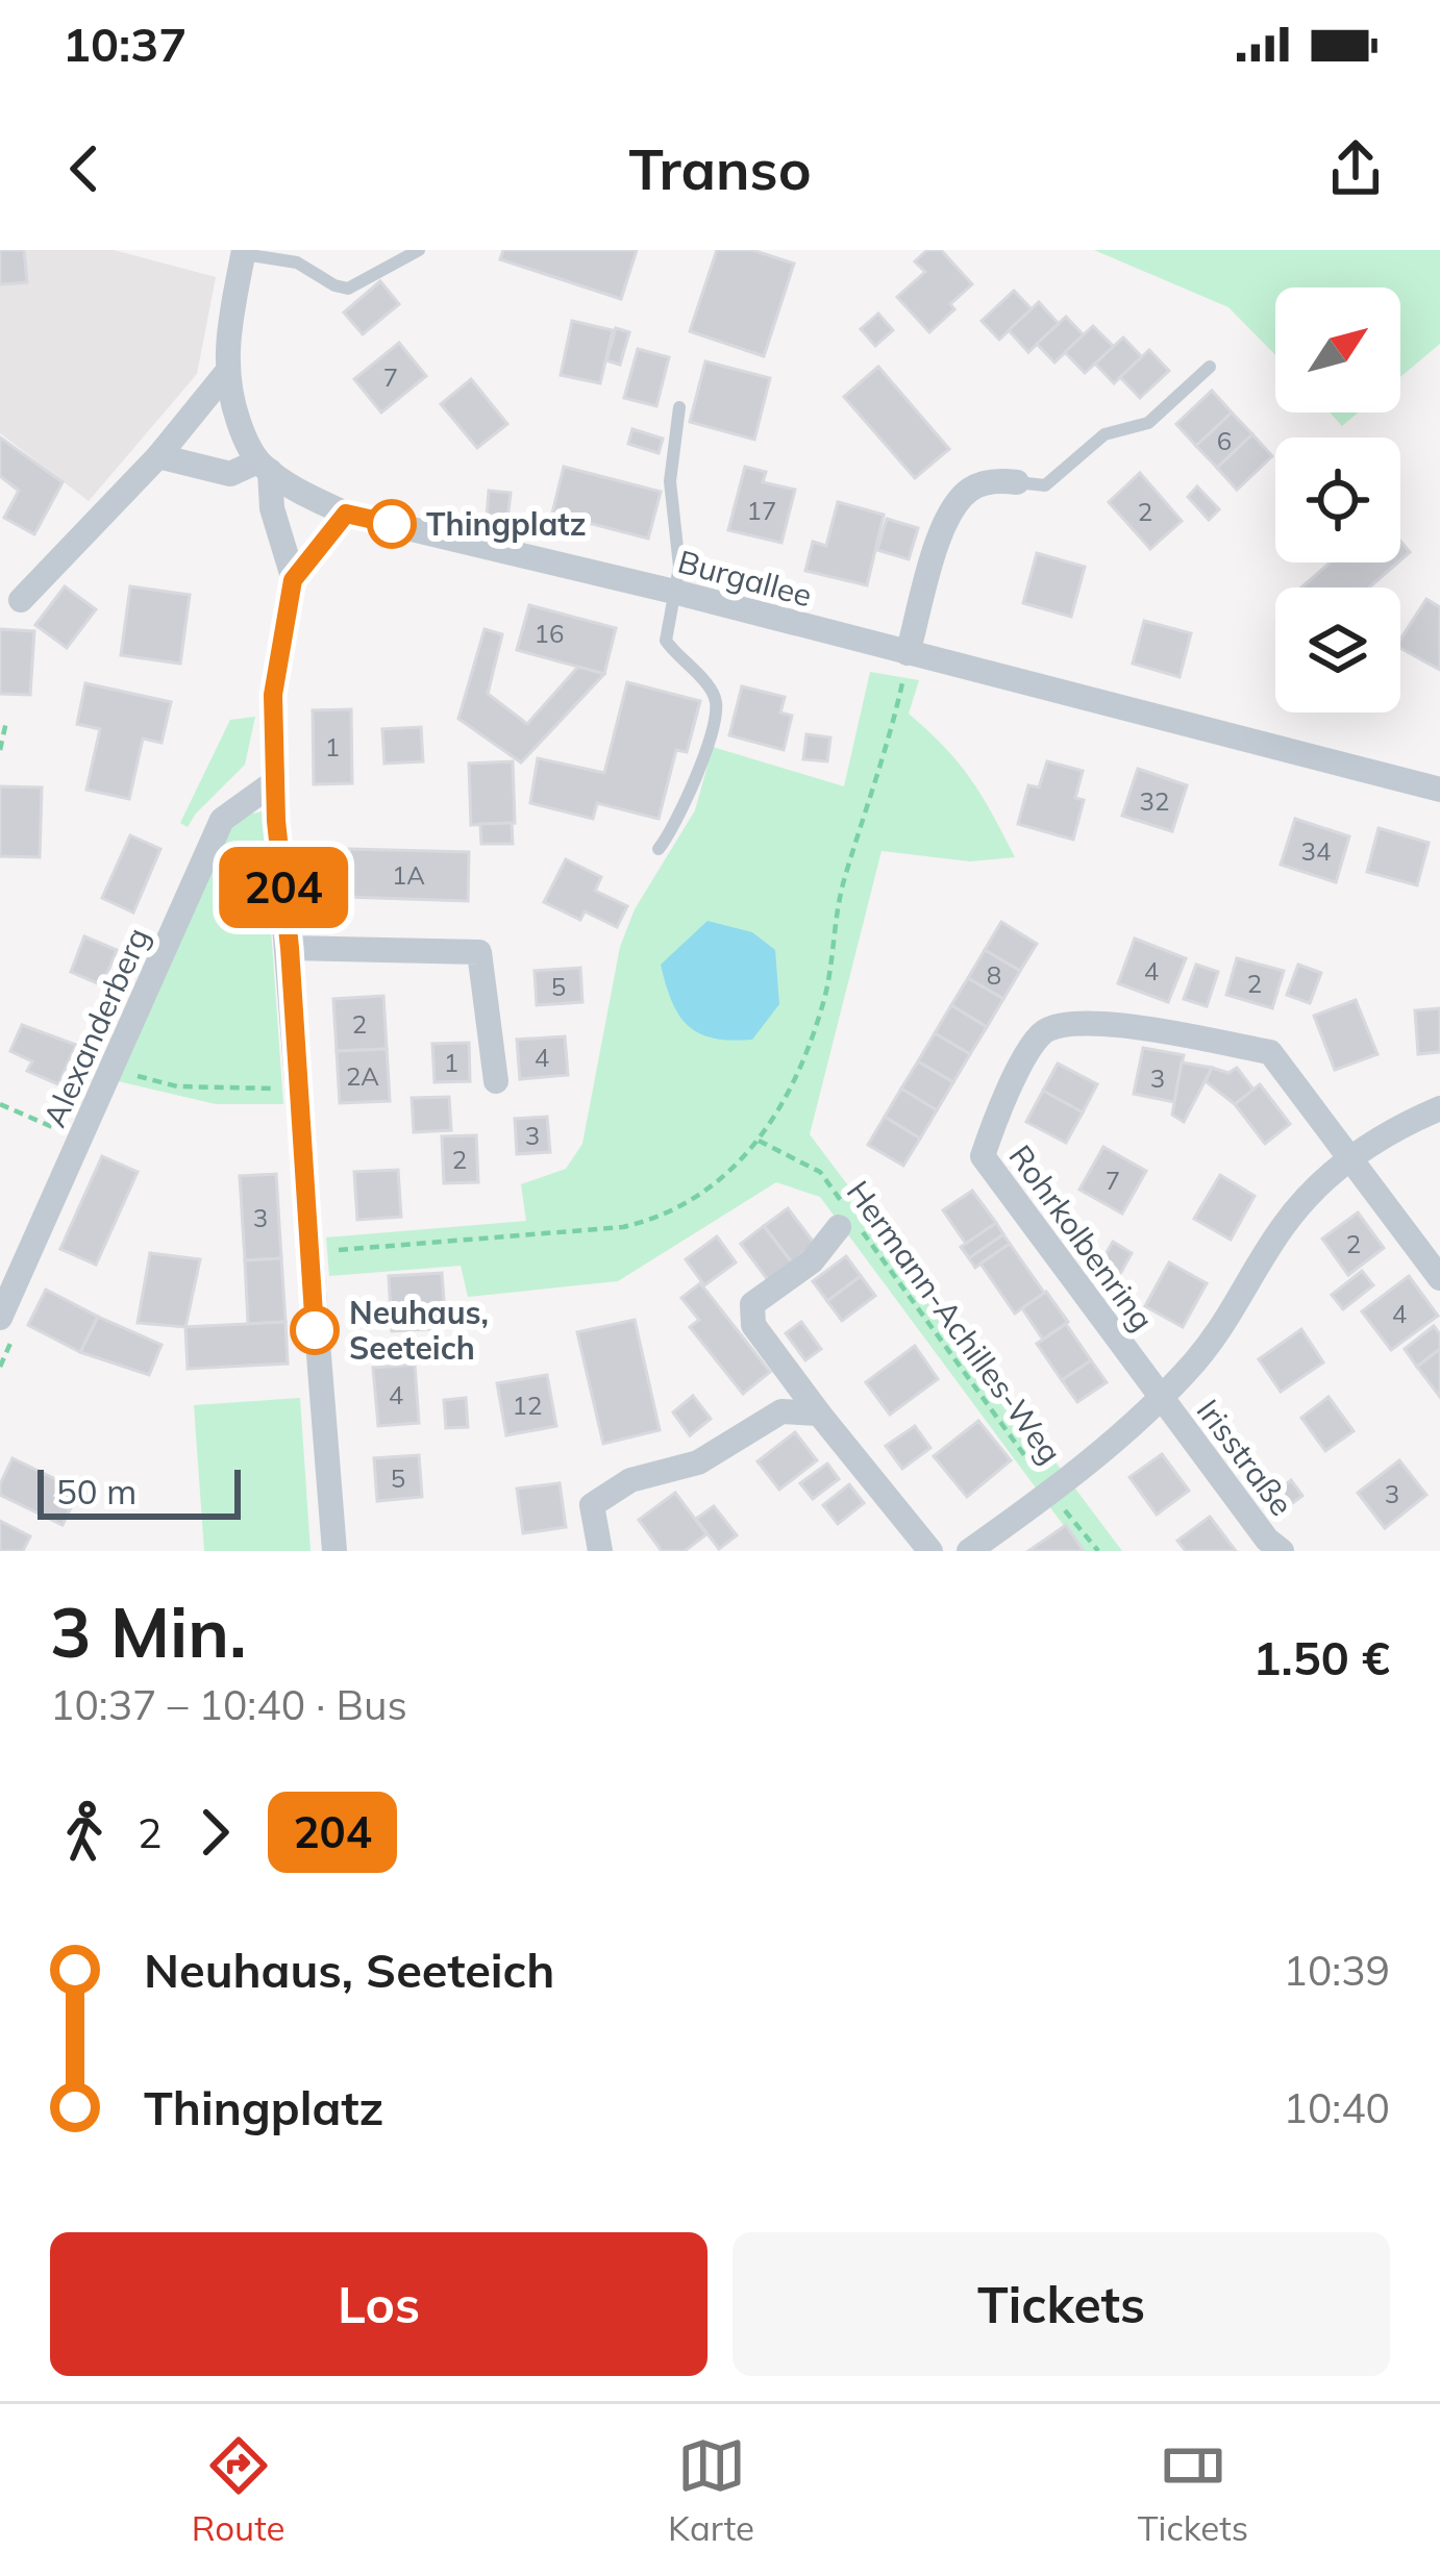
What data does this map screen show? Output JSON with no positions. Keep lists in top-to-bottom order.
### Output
{
  "streets": {
    "street": [
      "Burgallee",
      "Alexanderberg",
      "Rohrkolbenring",
      "Irisstraße"
    ],
    "path": ["Hermann-Achilles-Weg"]
  },
  "crossings": [
    ["Rohrkolbenring", "Irisstraße"]
  ],
  "places": ["Thingplatz", "Neuhaus, Seeteich"],
  "lines": ["bus line 204"],
  "house_numbers": [
    "7",
    "6",
    "17",
    "2",
    "16",
    "1",
    "32",
    "34",
    "1A",
    "4",
    "8",
    "2",
    "5",
    "2",
    "4",
    "1",
    "2A",
    "3",
    "3",
    "2",
    "7",
    "3",
    "2",
    "4",
    "4",
    "12",
    "5",
    "3"
  ],
  "scale_bar": "50 m",
  "north": "top right",
  "page": {
    "status": "10:37",
    "header": "Transo",
    "on_map": "204",
    "scale": "50 m",
    "heading": ["3 Min.", "10:37 – 10:40 · Bus", "1.50 €"],
    "legs": ["2", "204"],
    "list": [
      {
        "name": "Neuhaus, Seeteich",
        "value": "10:39"
      },
      {
        "name": "Thingplatz",
        "value": "10:40"
      }
    ],
    "buttons": ["Los", "Tickets"],
    "tabs": ["Route", "Karte", "Tickets"]
  }
}
